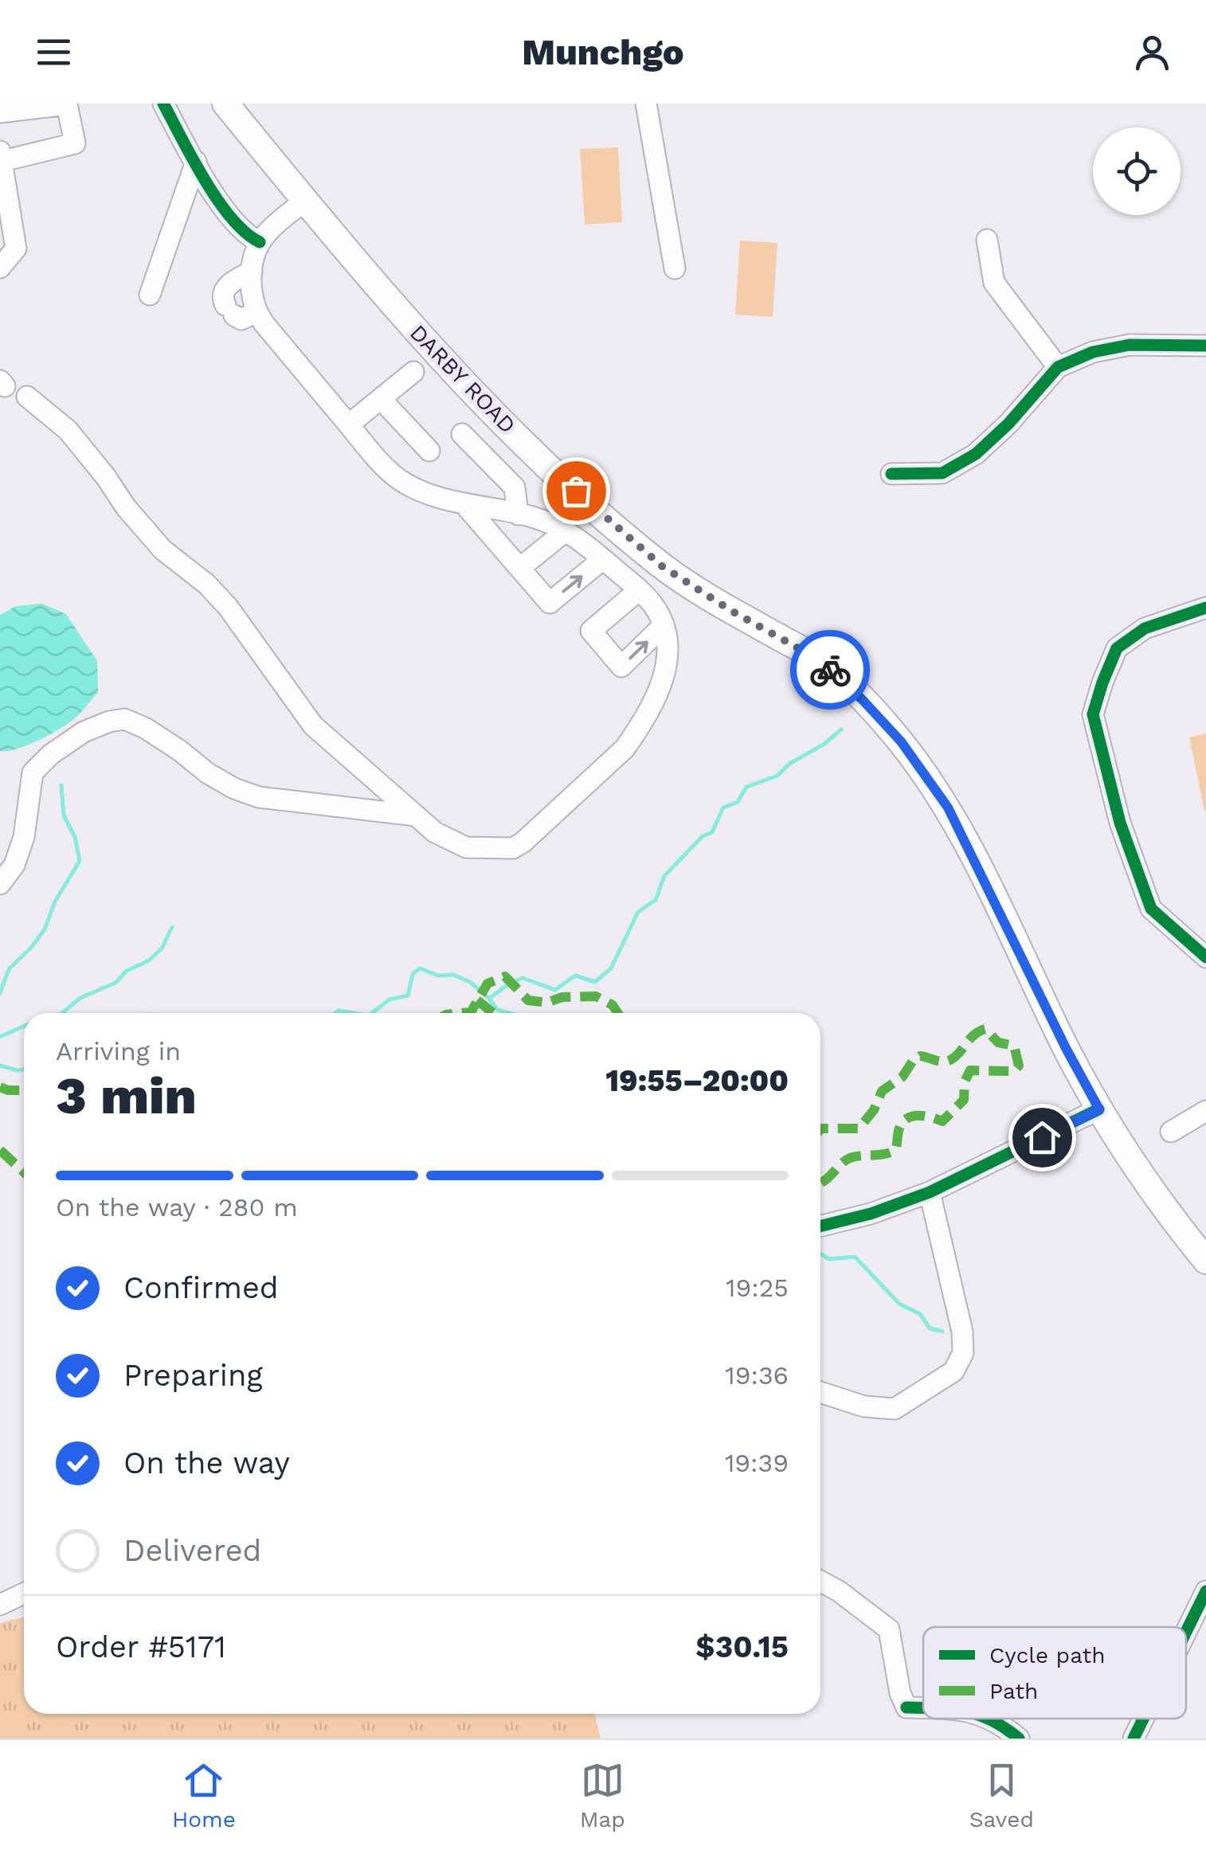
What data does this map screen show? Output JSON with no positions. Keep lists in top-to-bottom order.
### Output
{
  "streets": {
    "main road": ["DARBY ROAD"]
  },
  "legend": ["Cycle path", "Path"],
  "page": {
    "header": "Munchgo",
    "heading": ["3 min", "Arriving in", "19:55–20:00"],
    "panel": ["Order #5171", "$30.15"],
    "bar": "On the way · 280 m",
    "list": [
      ["Confirmed", "19:25"],
      ["Preparing", "19:36"],
      ["On the way", "19:39"],
      "Delivered"
    ],
    "tabs": ["Home", "Map", "Saved"]
  }
}
